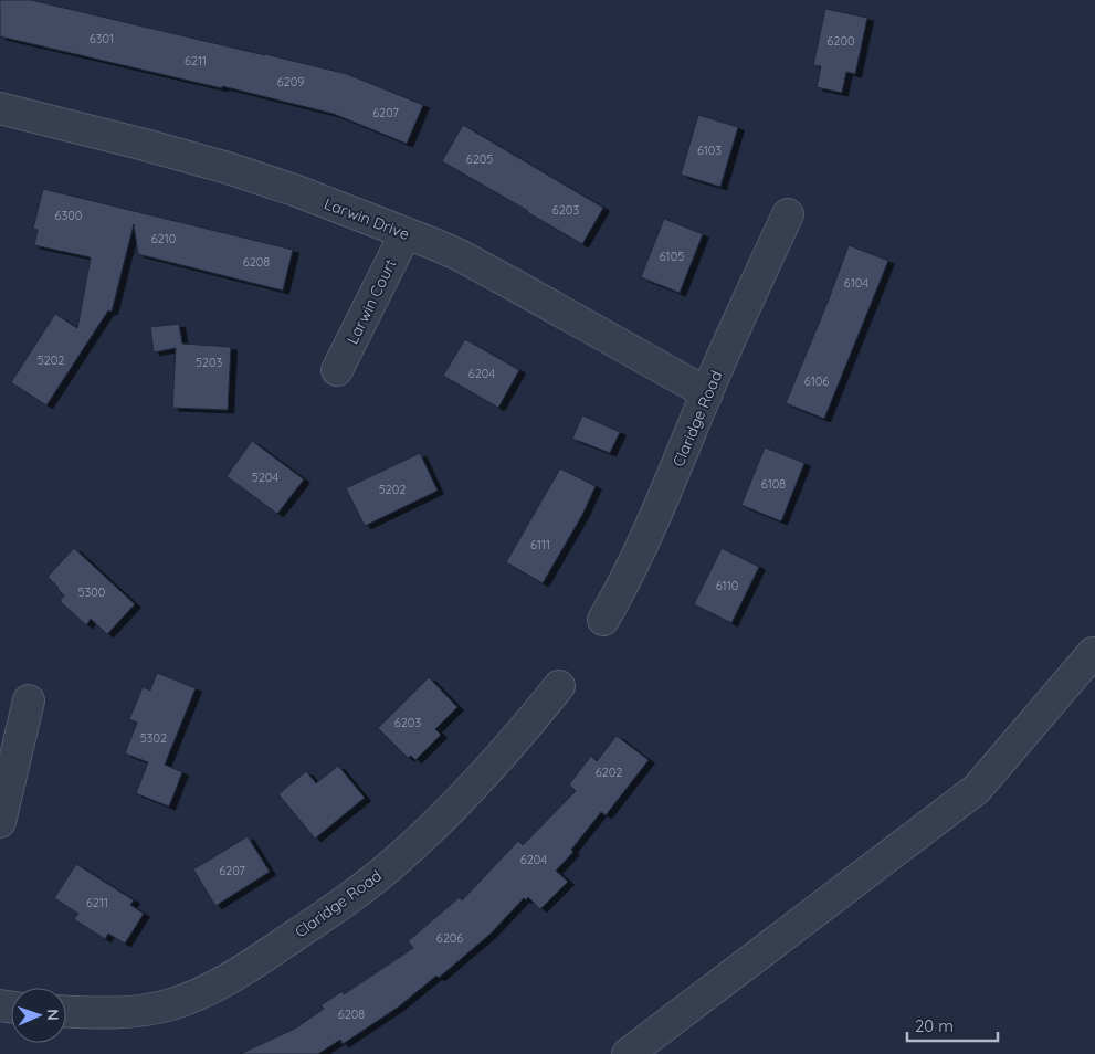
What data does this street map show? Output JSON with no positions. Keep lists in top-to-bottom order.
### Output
{
  "streets": {
    "street": ["Larwin Drive", "Larwin Court", "Claridge Road"]
  },
  "crossings": [
    ["Larwin Drive", "Larwin Court"],
    ["Larwin Drive", "Claridge Road"]
  ],
  "house_numbers": [
    "6301",
    "6200",
    "6211",
    "6209",
    "6207",
    "6103",
    "6205",
    "6203",
    "6300",
    "6210",
    "6105",
    "6208",
    "6104",
    "5202",
    "5203",
    "6204",
    "6106",
    "5204",
    "6108",
    "5202",
    "6111",
    "6110",
    "5300",
    "6203",
    "5302",
    "6202",
    "6204",
    "6207",
    "6211",
    "6206",
    "6208"
  ],
  "scale_bar": "20 m",
  "north": "right"
}
